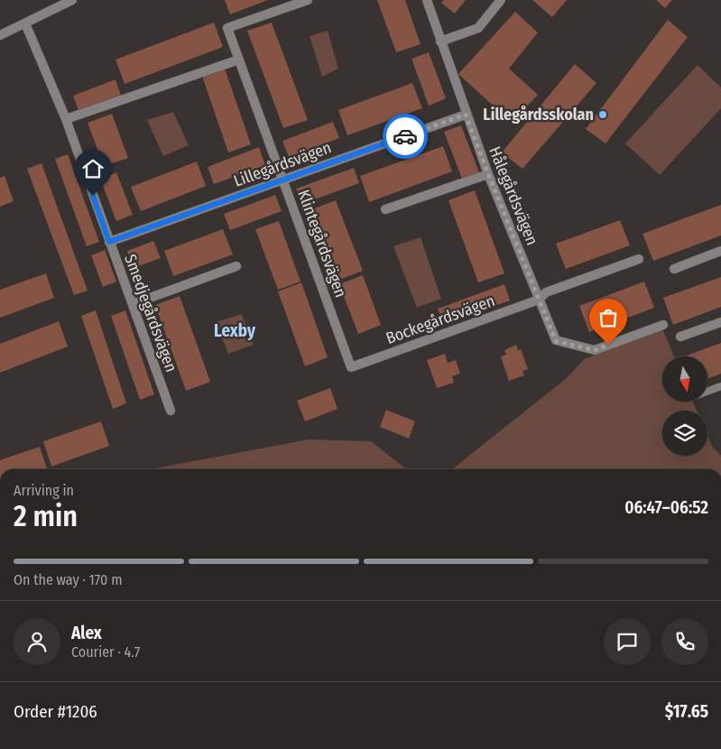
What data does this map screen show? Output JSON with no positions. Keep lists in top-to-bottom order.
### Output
{
  "streets": {
    "street": [
      "Lillegårdsvägen",
      "Hålegårdsvägen",
      "Klintegårdsvägen",
      "Smedjegårdsvägen",
      "Bockegårdsvägen"
    ]
  },
  "crossings": [
    ["Lillegårdsvägen", "Hålegårdsvägen"],
    ["Lillegårdsvägen", "Klintegårdsvägen"],
    ["Lillegårdsvägen", "Smedjegårdsvägen"],
    ["Hålegårdsvägen", "Bockegårdsvägen"],
    ["Klintegårdsvägen", "Bockegårdsvägen"]
  ],
  "districts": ["Lexby"],
  "places": ["Lillegårdsskolan"],
  "north": "bottom",
  "page": {
    "heading": ["2 min", "Arriving in", "06:47–06:52"],
    "panel": [
      "Alex",
      "Courier · 4.7",
      "Order #1206",
      "$17.65"
    ],
    "bar": "On the way · 170 m"
  }
}
